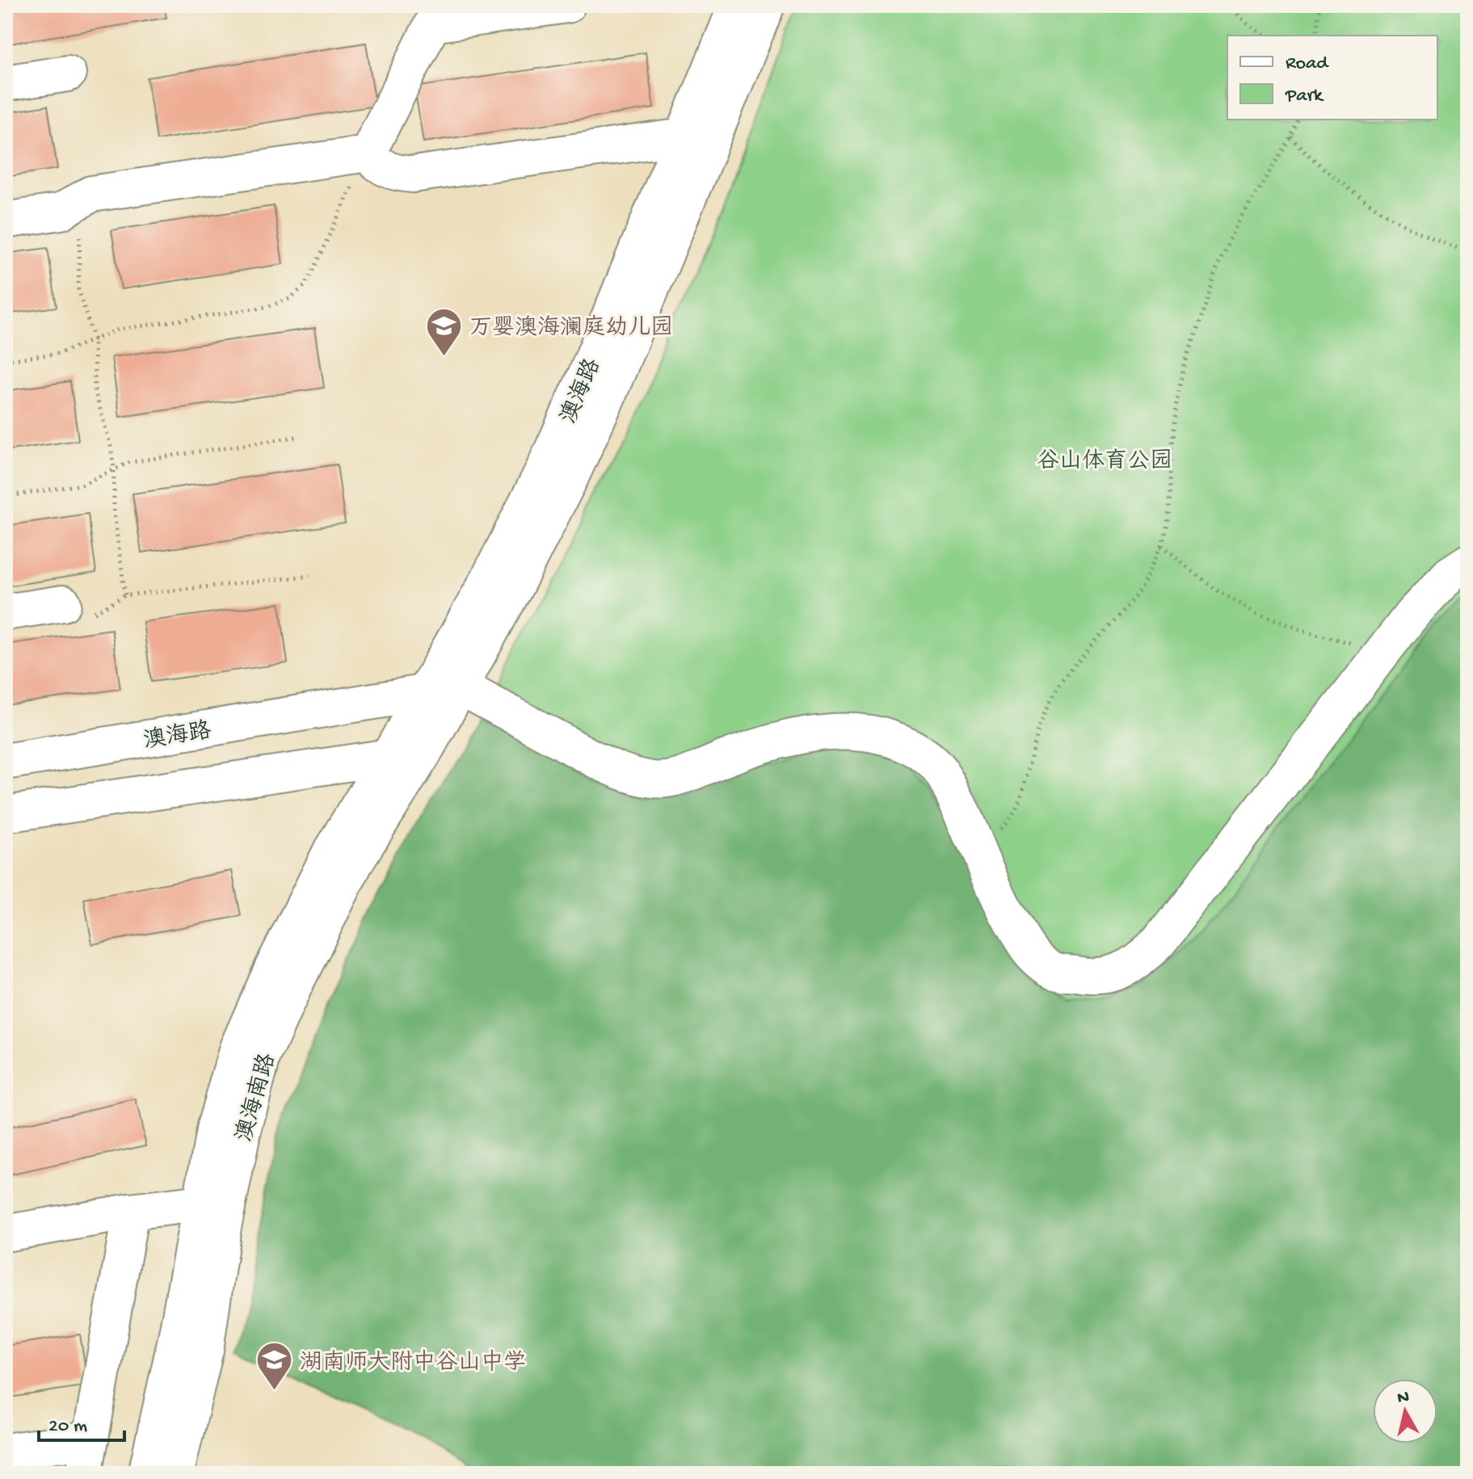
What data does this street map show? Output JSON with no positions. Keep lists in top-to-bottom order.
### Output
{
  "streets": {
    "main road": ["澳海路", "澳海南路"]
  },
  "crossings": [
    ["澳海路", "澳海南路"]
  ],
  "parks": ["谷山体育公园"],
  "places": {
    "school or university": ["万婴澳海澜庭幼儿园", "湖南师大附中谷山中学"]
  },
  "legend": ["Road", "Park"],
  "scale_bar": "20 m",
  "north": "top"
}
